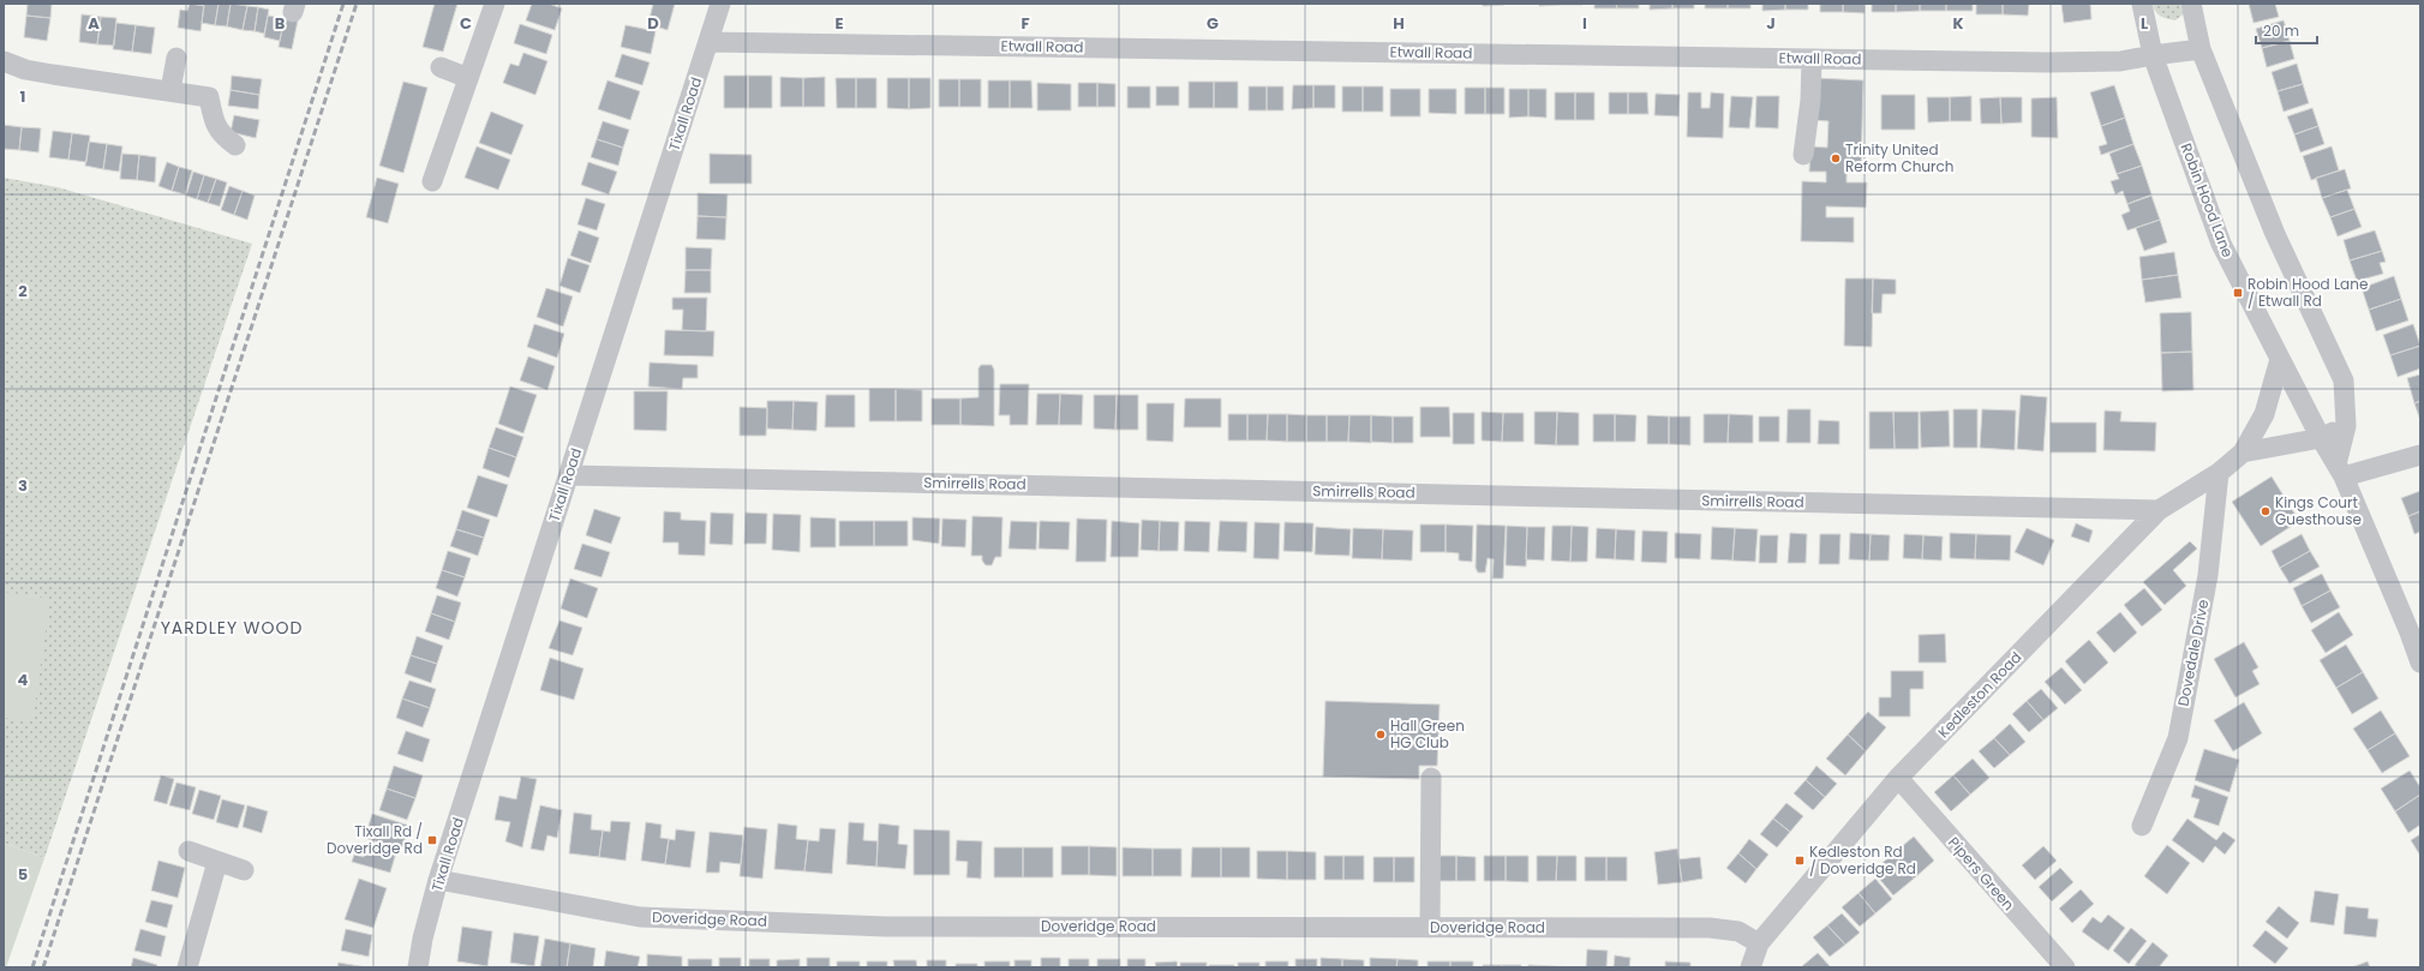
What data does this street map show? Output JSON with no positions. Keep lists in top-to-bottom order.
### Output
{
  "streets": {
    "street": [
      "Etwall Road",
      "Tixall Road",
      "Robin Hood Lane",
      "Smirrells Road",
      "Dovedale Drive",
      "Kedleston Road",
      "Pipers Green",
      "Doveridge Road"
    ]
  },
  "crossings": [
    ["Etwall Road", "Tixall Road"],
    ["Etwall Road", "Robin Hood Lane"],
    ["Tixall Road", "Smirrells Road"],
    ["Tixall Road", "Doveridge Road"],
    ["Robin Hood Lane", "Kedleston Road"],
    ["Smirrells Road", "Kedleston Road"],
    ["Dovedale Drive", "Kedleston Road"],
    ["Kedleston Road", "Pipers Green"],
    ["Kedleston Road", "Doveridge Road"]
  ],
  "districts": ["YARDLEY WOOD"],
  "places": {
    "other": ["Trinity United Reform Church", "Kings Court Guesthouse", "Hall Green HG Club"],
    "transit": ["Robin Hood Lane / Etwall Rd", "Tixall Rd / Doveridge Rd", "Kedleston Rd / Doveridge Rd"]
  },
  "scale_bar": "20 m",
  "grid": {
    "columns": [
      "A",
      "B",
      "C",
      "D",
      "E",
      "F",
      "G",
      "H",
      "I",
      "J",
      "K",
      "L"
    ],
    "rows": [
      "1",
      "2",
      "3",
      "4",
      "5"
    ]
  }
}
